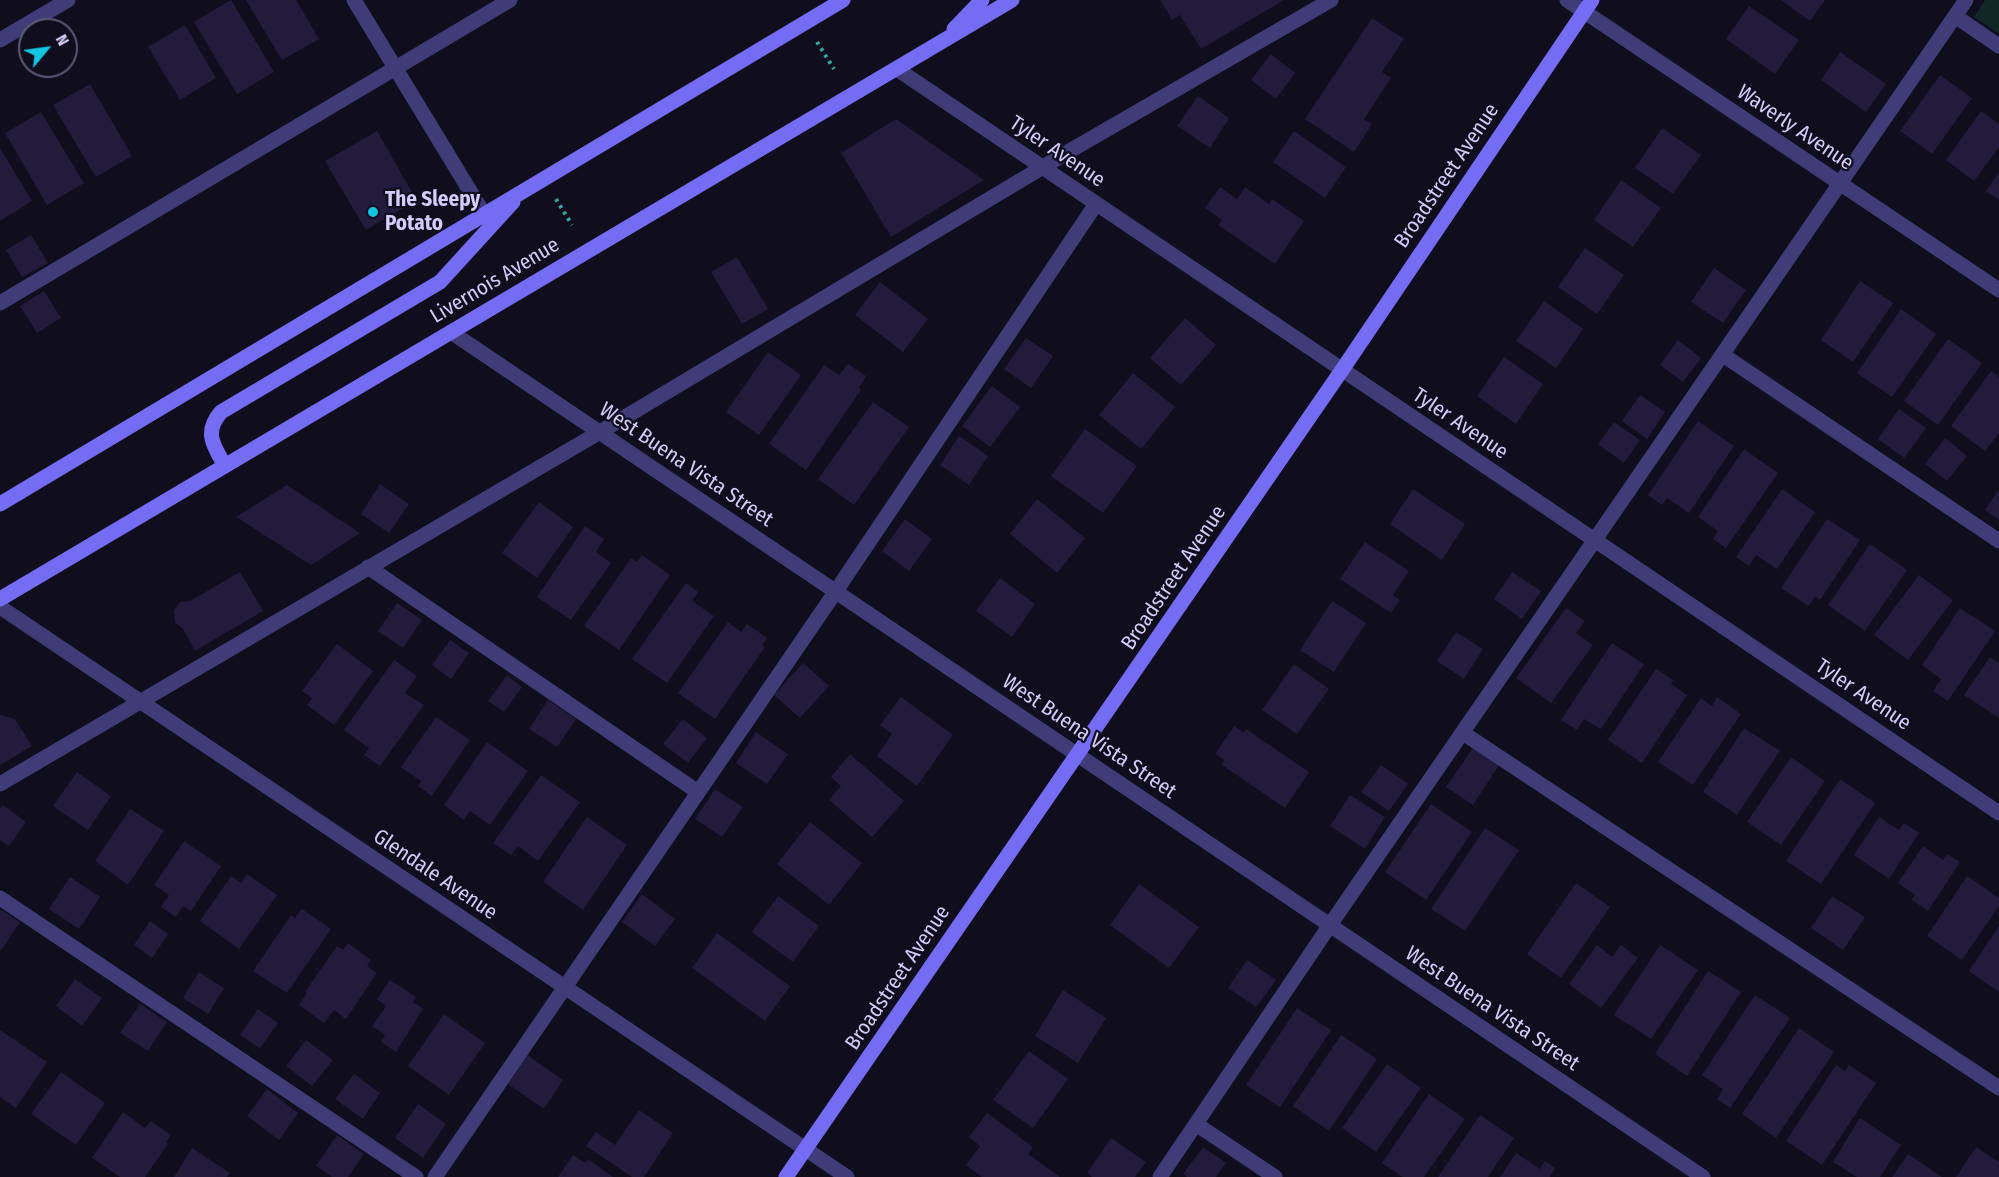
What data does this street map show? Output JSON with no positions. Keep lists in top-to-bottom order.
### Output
{
  "streets": {
    "main road": ["Broadstreet Avenue", "Livernois Avenue"],
    "street": [
      "Waverly Avenue",
      "Tyler Avenue",
      "West Buena Vista Street",
      "Glendale Avenue"
    ]
  },
  "crossings": [
    ["Waverly Avenue", "Broadstreet Avenue"],
    ["Tyler Avenue", "Broadstreet Avenue"],
    ["Tyler Avenue", "Livernois Avenue"],
    ["Broadstreet Avenue", "West Buena Vista Street"],
    ["Broadstreet Avenue", "Glendale Avenue"],
    ["Livernois Avenue", "West Buena Vista Street"]
  ],
  "places": ["The Sleepy Potato"],
  "north": "top right"
}
